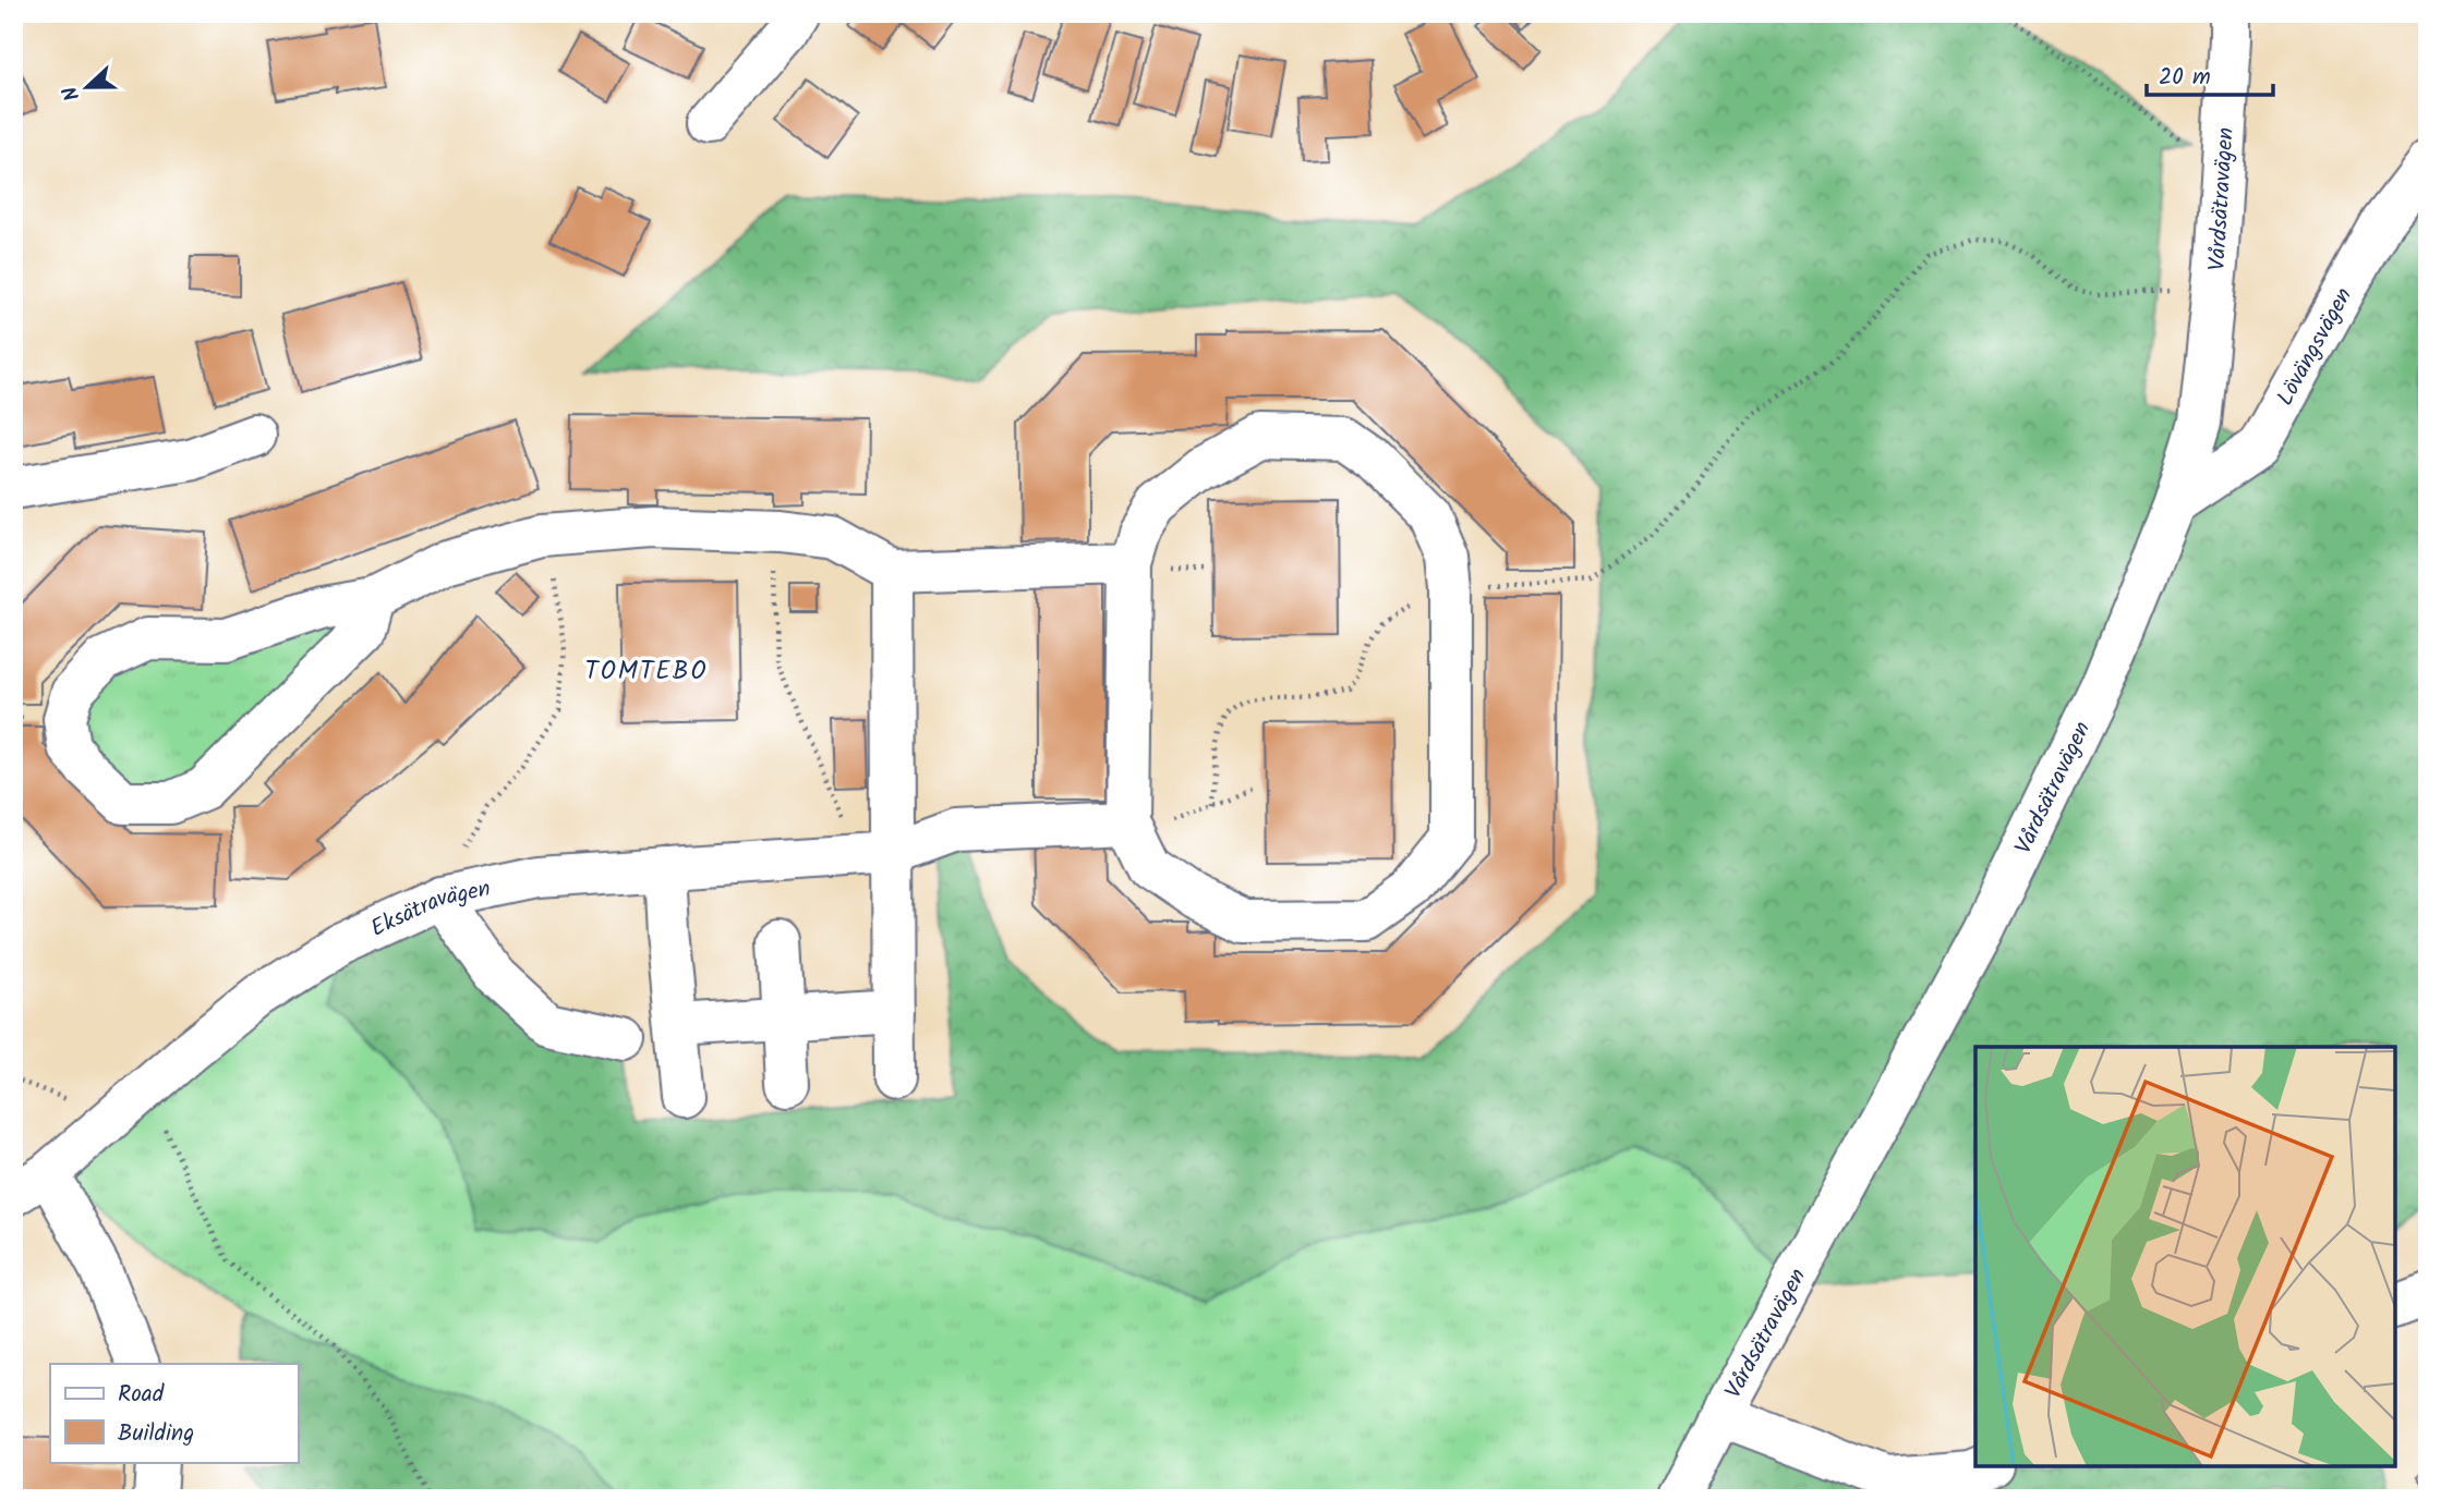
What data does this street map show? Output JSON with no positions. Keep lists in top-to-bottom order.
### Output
{
  "streets": {
    "street": ["Vårdsätravägen", "Lövängsvägen", "Eksätravägen"]
  },
  "crossings": [
    ["Vårdsätravägen", "Lövängsvägen"]
  ],
  "districts": ["TOMTEBO"],
  "legend": ["Road", "Building"],
  "scale_bar": "20 m",
  "north": "left"
}
